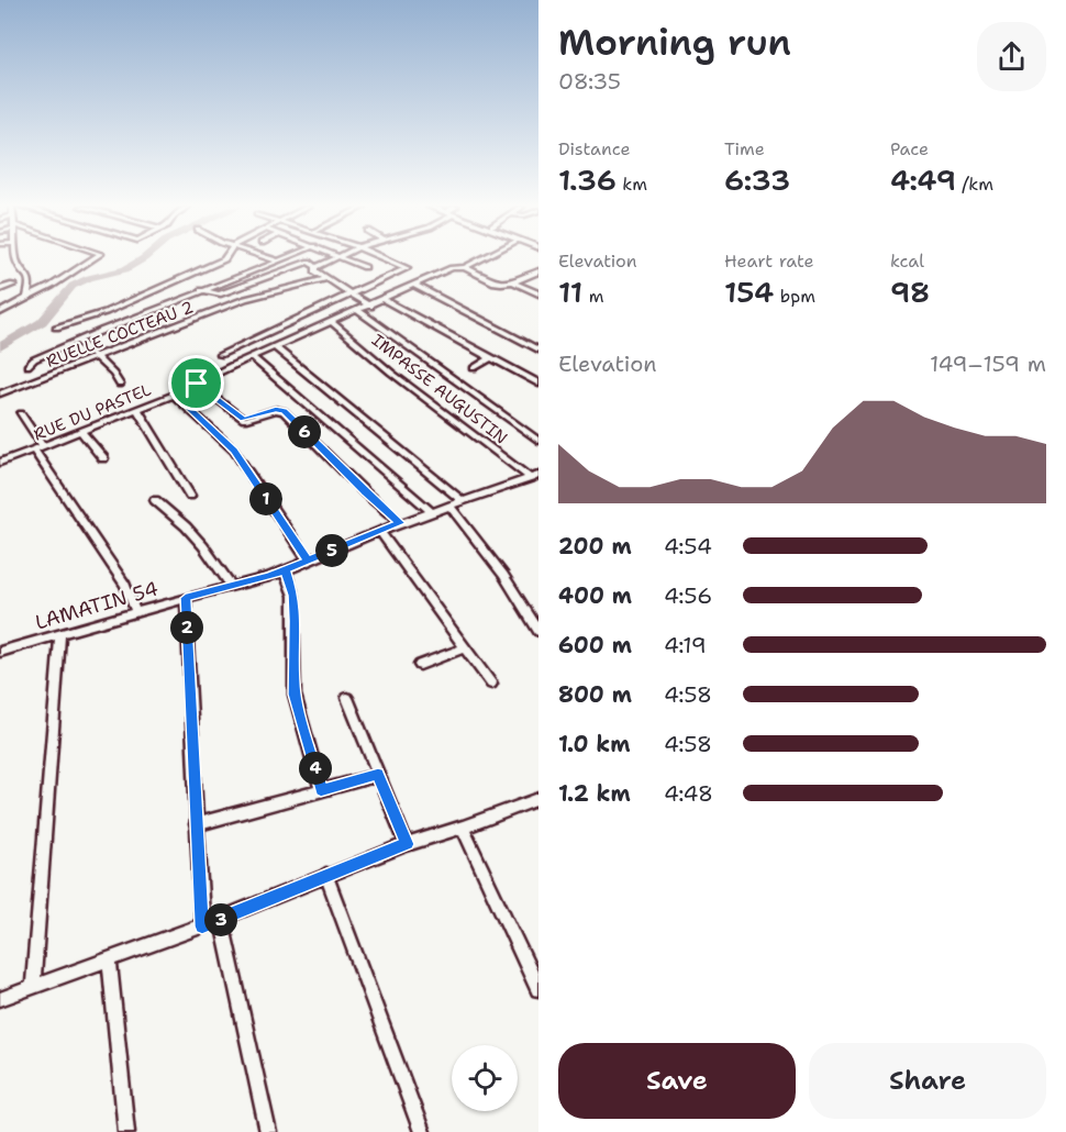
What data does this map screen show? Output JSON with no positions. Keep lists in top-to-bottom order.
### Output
{
  "streets": {
    "street": [
      "RUELLE COCTEAU 2",
      "IMPASSE AUGUSTIN",
      "RUE DU PASTEL",
      "LAMATIN 54"
    ]
  },
  "crossings": [
    ["IMPASSE AUGUSTIN", "RUE DU PASTEL"],
    ["IMPASSE AUGUSTIN", "LAMATIN 54"]
  ],
  "page": {
    "heading": ["Morning run", "08:35"],
    "stats": [
      ["Distance", "1.36 km"],
      ["Time", "6:33"],
      ["Pace", "4:49 /km"],
      ["Elevation", "11 m"],
      ["Heart rate", "154 bpm"],
      ["kcal", "98"]
    ],
    "chart": ["Elevation", "149–159 m"],
    "pins": [
      "6",
      "1",
      "5",
      "2",
      "4",
      "3"
    ],
    "list": [
      {
        "name": "200 m",
        "note": "4:54"
      },
      {
        "name": "400 m",
        "note": "4:56"
      },
      {
        "name": "600 m",
        "note": "4:19"
      },
      {
        "name": "800 m",
        "note": "4:58"
      },
      {
        "name": "1.0 km",
        "note": "4:58"
      },
      {
        "name": "1.2 km",
        "note": "4:48"
      }
    ],
    "buttons": ["Save", "Share"]
  }
}
